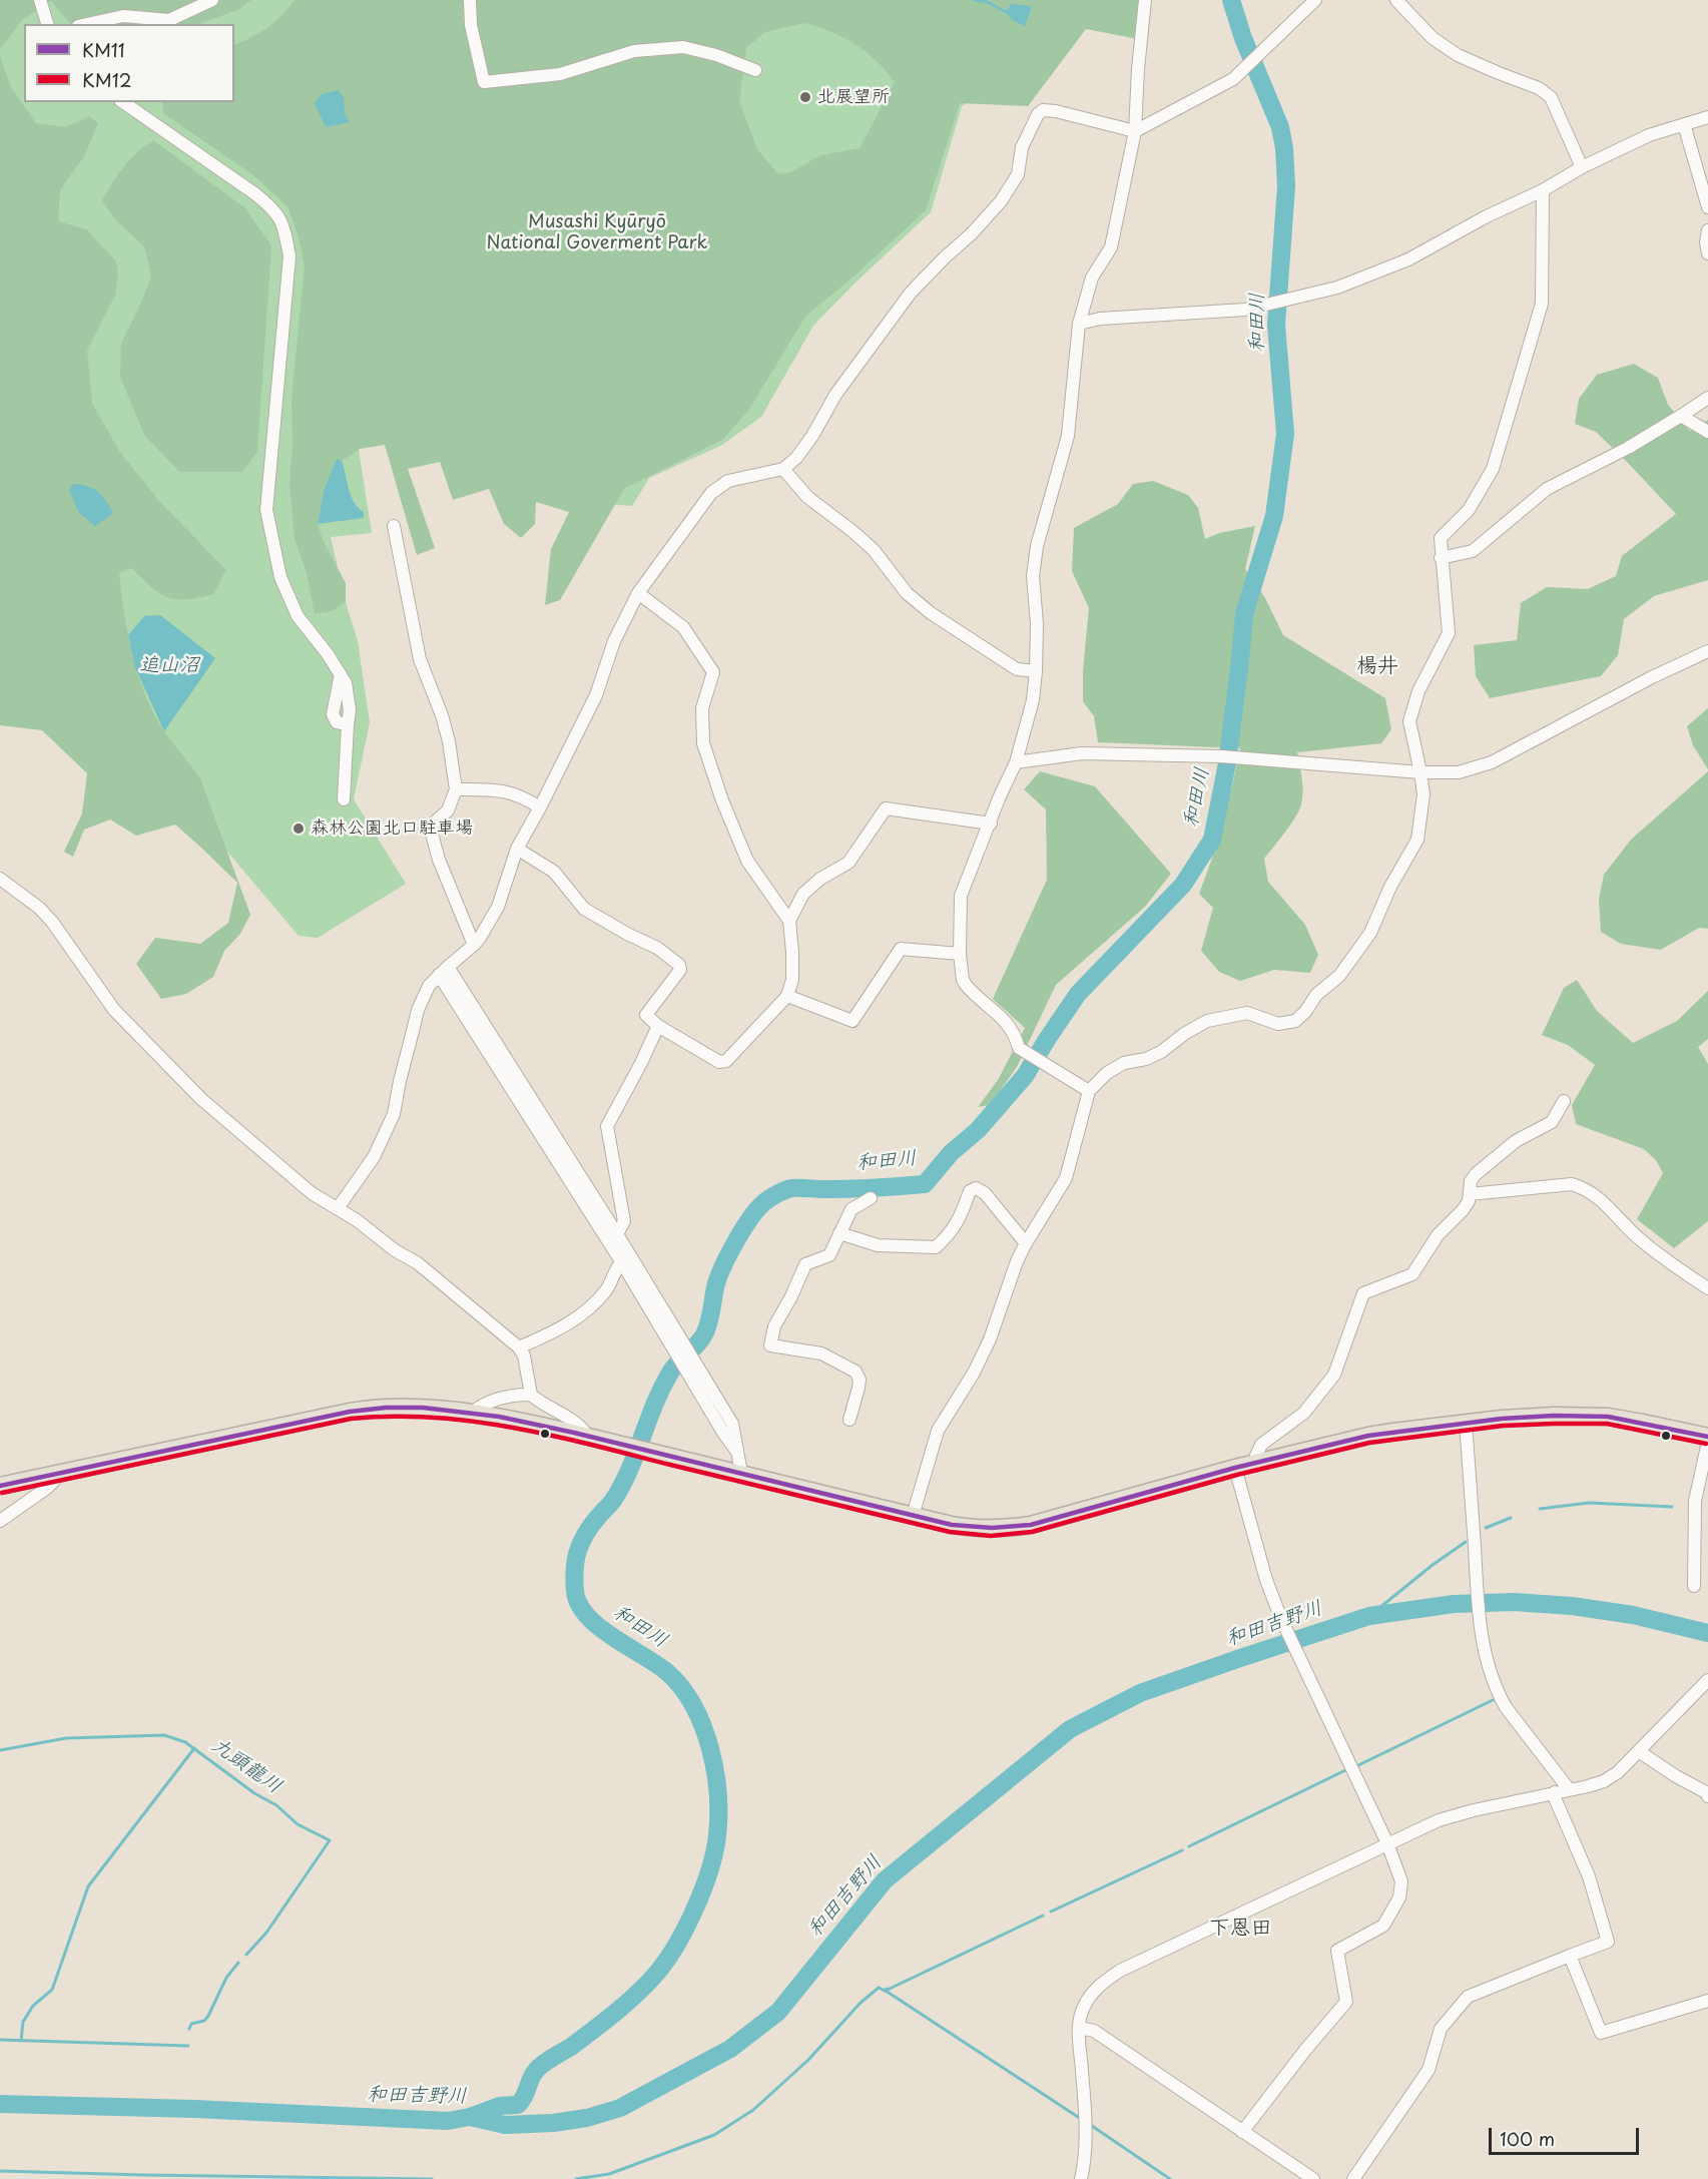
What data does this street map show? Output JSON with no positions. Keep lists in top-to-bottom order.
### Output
{
  "districts": ["楊井", "下恩田"],
  "water": [
    "和田川",
    "追山沼",
    "和田吉野川",
    "九頭龍川"
  ],
  "parks": ["Musashi Kyūryō National Goverment Park"],
  "places": ["北展望所", "森林公園北口駐車場"],
  "lines": ["transit line KM11", "transit line KM12"],
  "legend": ["KM11", "KM12"],
  "scale_bar": "100 m"
}
